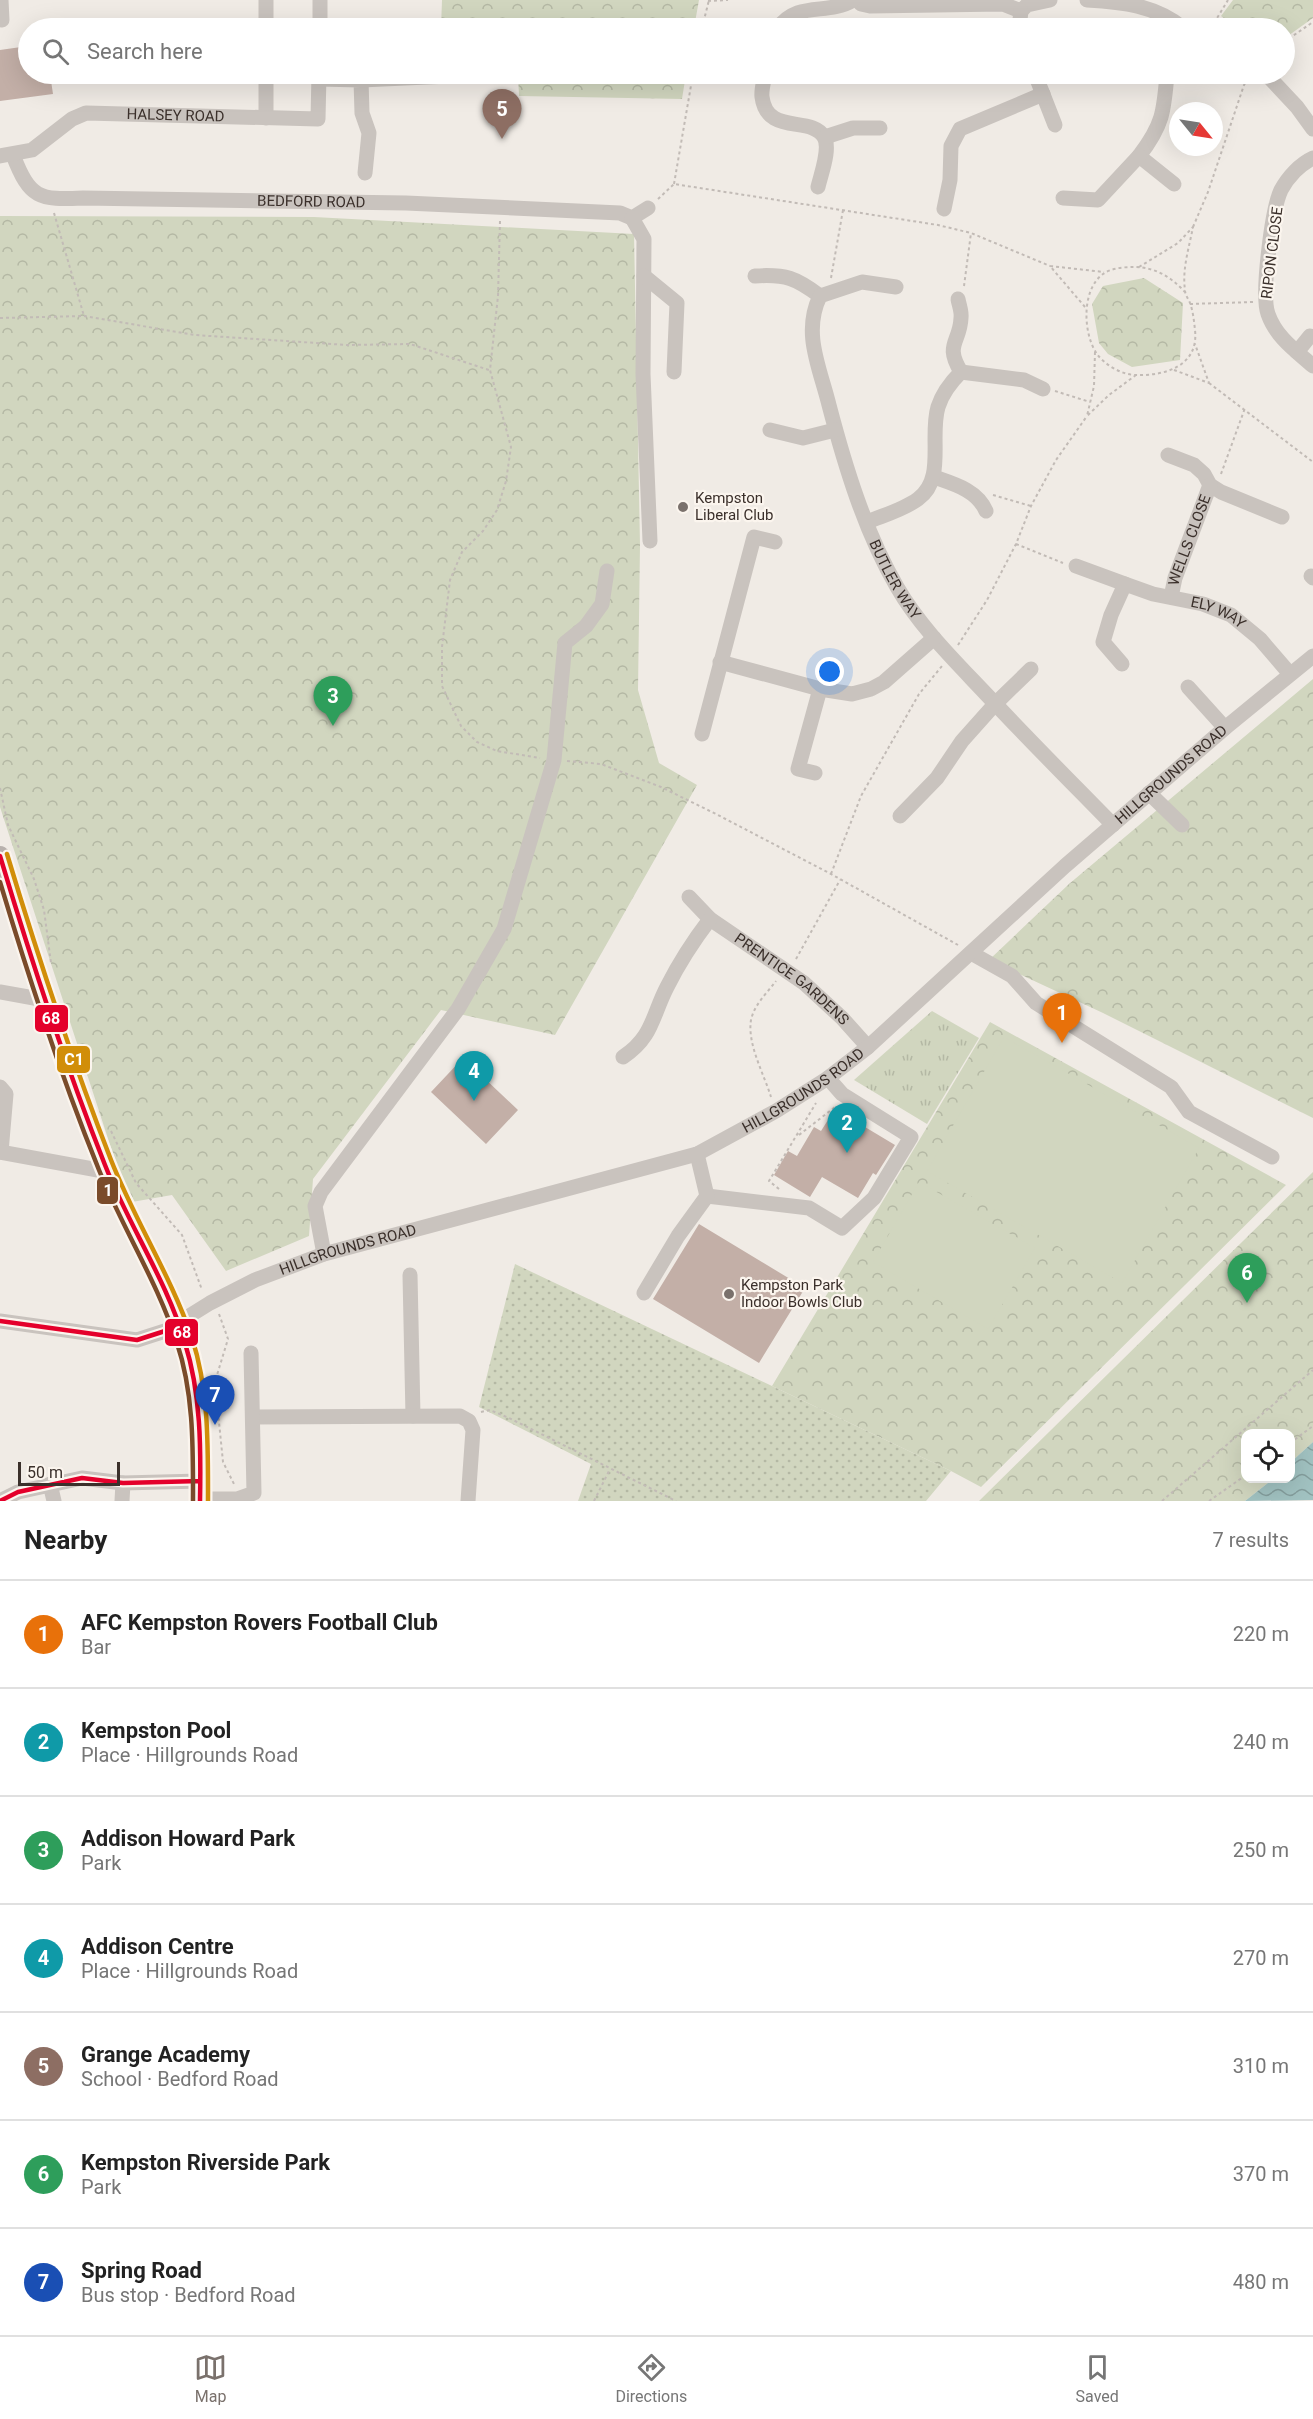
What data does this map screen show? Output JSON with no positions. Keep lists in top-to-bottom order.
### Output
{
  "streets": {
    "street": [
      "HALSEY ROAD",
      "BEDFORD ROAD",
      "RIPON CLOSE",
      "WELLS CLOSE",
      "BUTLER WAY",
      "ELY WAY",
      "HILLGROUNDS ROAD",
      "PRENTICE GARDENS"
    ]
  },
  "crossings": [
    ["WELLS CLOSE", "ELY WAY"],
    ["BUTLER WAY", "HILLGROUNDS ROAD"],
    ["ELY WAY", "HILLGROUNDS ROAD"],
    ["HILLGROUNDS ROAD", "PRENTICE GARDENS"]
  ],
  "places": ["Kempston Liberal Club", "Kempston Park Indoor Bowls Club"],
  "lines": ["transit line C1", "transit line 68", "transit line 1"],
  "scale_bar": "50 m",
  "north": "bottom right",
  "page": {
    "search": "Search here",
    "pins": [
      "5",
      "3",
      "1",
      "4",
      "2",
      "6",
      "7"
    ],
    "scale": "50 m",
    "heading": ["Nearby", "7 results"],
    "list": [
      {
        "mark": "1",
        "name": "AFC Kempston Rovers Football Club",
        "note": "Bar",
        "value": "220 m"
      },
      {
        "mark": "2",
        "name": "Kempston Pool",
        "note": "Place · Hillgrounds Road",
        "value": "240 m"
      },
      {
        "mark": "3",
        "name": "Addison Howard Park",
        "note": "Park",
        "value": "250 m"
      },
      {
        "mark": "4",
        "name": "Addison Centre",
        "note": "Place · Hillgrounds Road",
        "value": "270 m"
      },
      {
        "mark": "5",
        "name": "Grange Academy",
        "note": "School · Bedford Road",
        "value": "310 m"
      },
      {
        "mark": "6",
        "name": "Kempston Riverside Park",
        "note": "Park",
        "value": "370 m"
      },
      {
        "mark": "7",
        "name": "Spring Road",
        "note": "Bus stop · Bedford Road",
        "value": "480 m"
      }
    ],
    "nav": ["Map", "Directions", "Saved"]
  }
}
